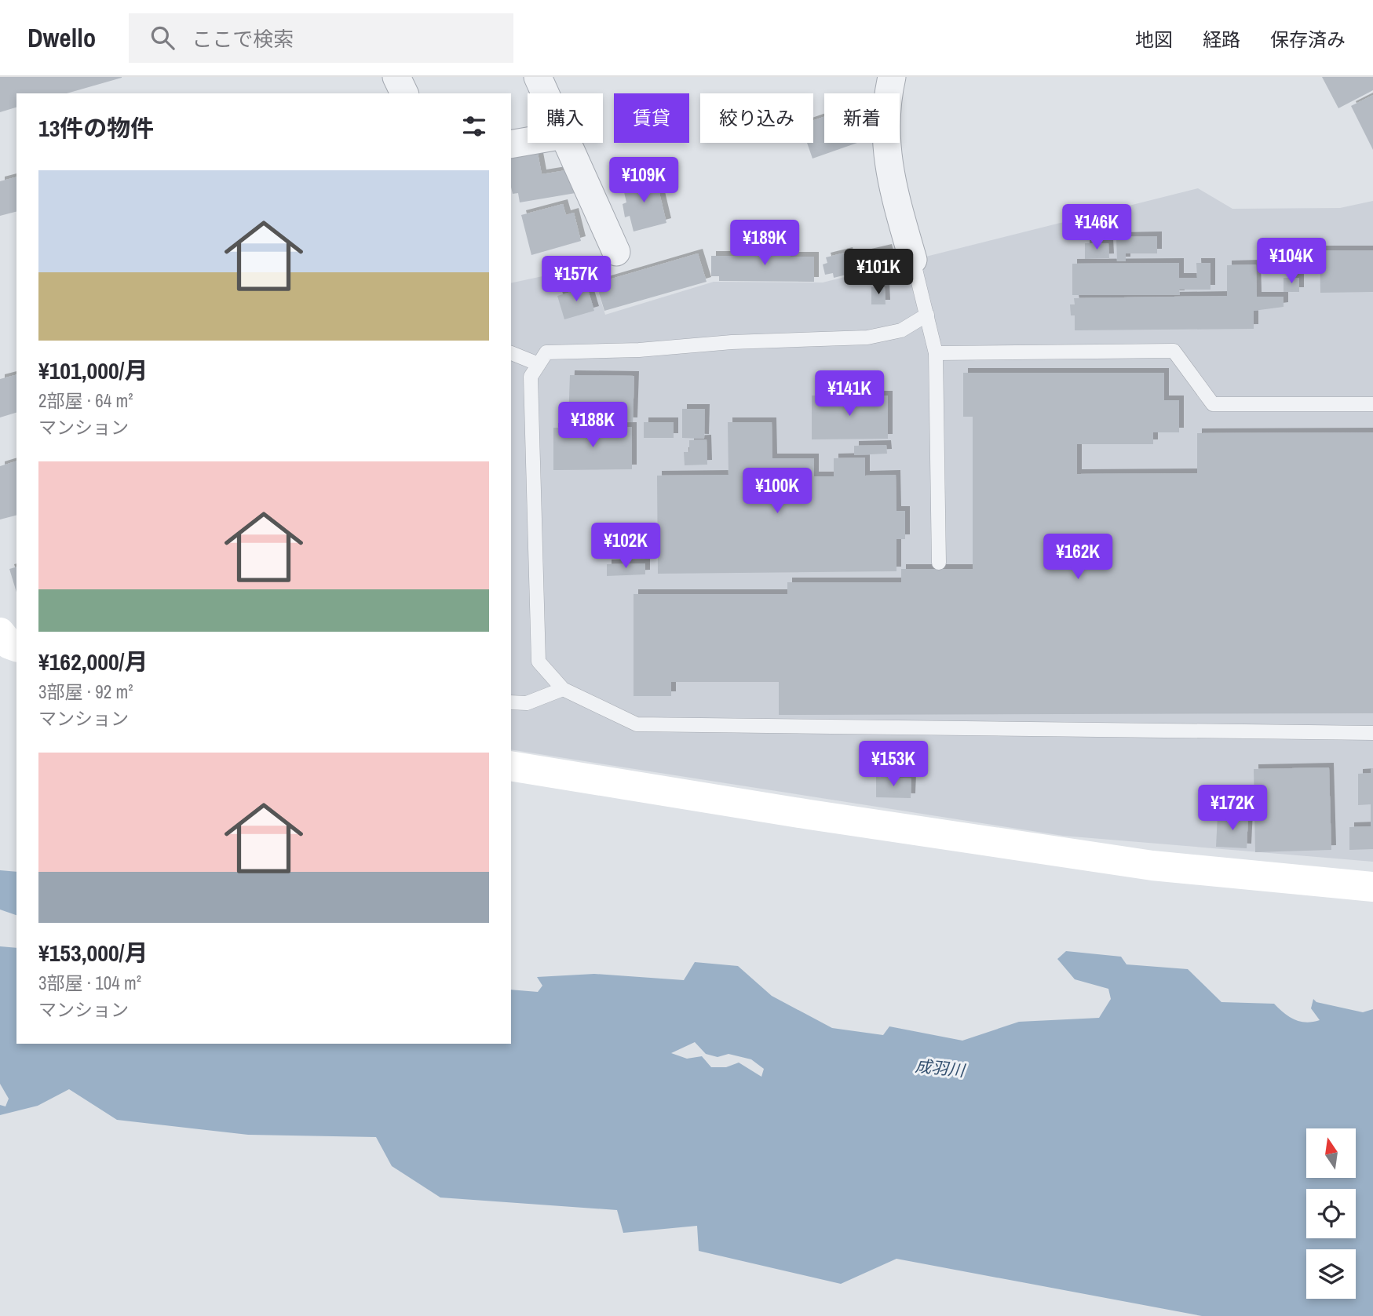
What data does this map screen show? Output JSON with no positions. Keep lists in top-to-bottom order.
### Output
{
  "water": ["成羽川"],
  "north": "top",
  "page": {
    "header": "Dwello",
    "search": "ここで検索",
    "nav": ["地図", "経路", "保存済み"],
    "chip": [
      "購入",
      "賃貸",
      "絞り込み",
      "新着"
    ],
    "heading": "13件の物件",
    "price": [
      "¥109K",
      "¥146K",
      "¥189K",
      "¥104K",
      "¥101K",
      "¥157K",
      "¥141K",
      "¥188K",
      "¥100K",
      "¥102K",
      "¥162K",
      "¥153K",
      "¥172K"
    ],
    "list": [
      {
        "name": "¥101,000/月",
        "note": "2部屋 · 64 m² · マンション"
      },
      {
        "name": "¥162,000/月",
        "note": "3部屋 · 92 m² · マンション"
      },
      {
        "name": "¥153,000/月",
        "note": "3部屋 · 104 m² · マンション"
      }
    ]
  }
}
